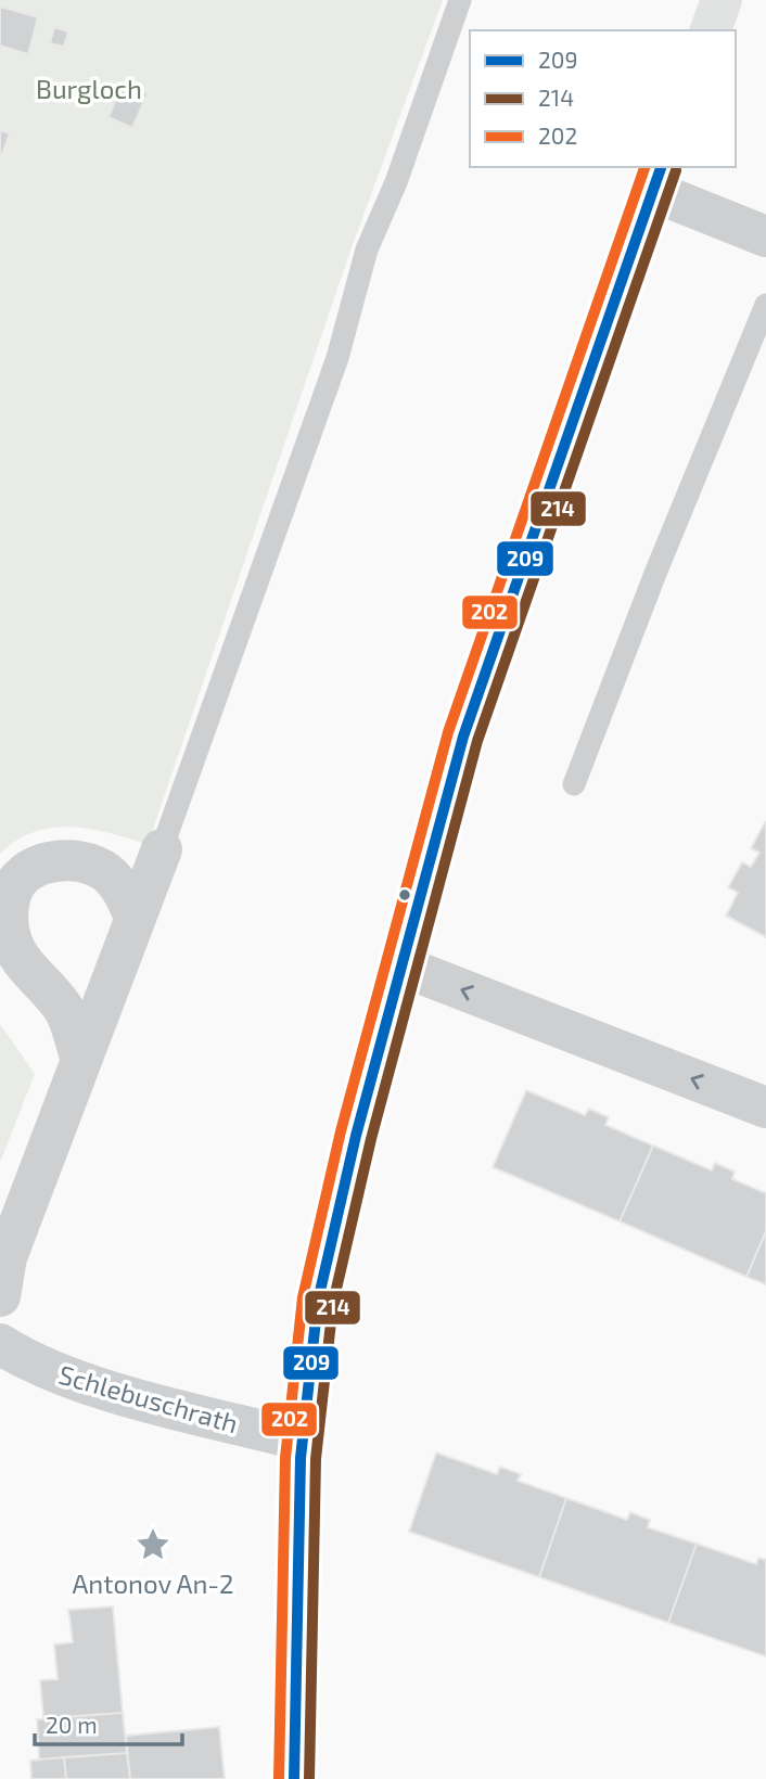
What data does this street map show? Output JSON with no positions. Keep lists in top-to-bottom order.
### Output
{
  "streets": {
    "street": ["Schlebuschrath"]
  },
  "parks": ["Burgloch"],
  "places": {
    "place": ["Antonov An-2"]
  },
  "lines": ["transit line 209", "transit line 202", "transit line 214"],
  "legend": ["209", "214", "202"],
  "scale_bar": "20 m"
}
